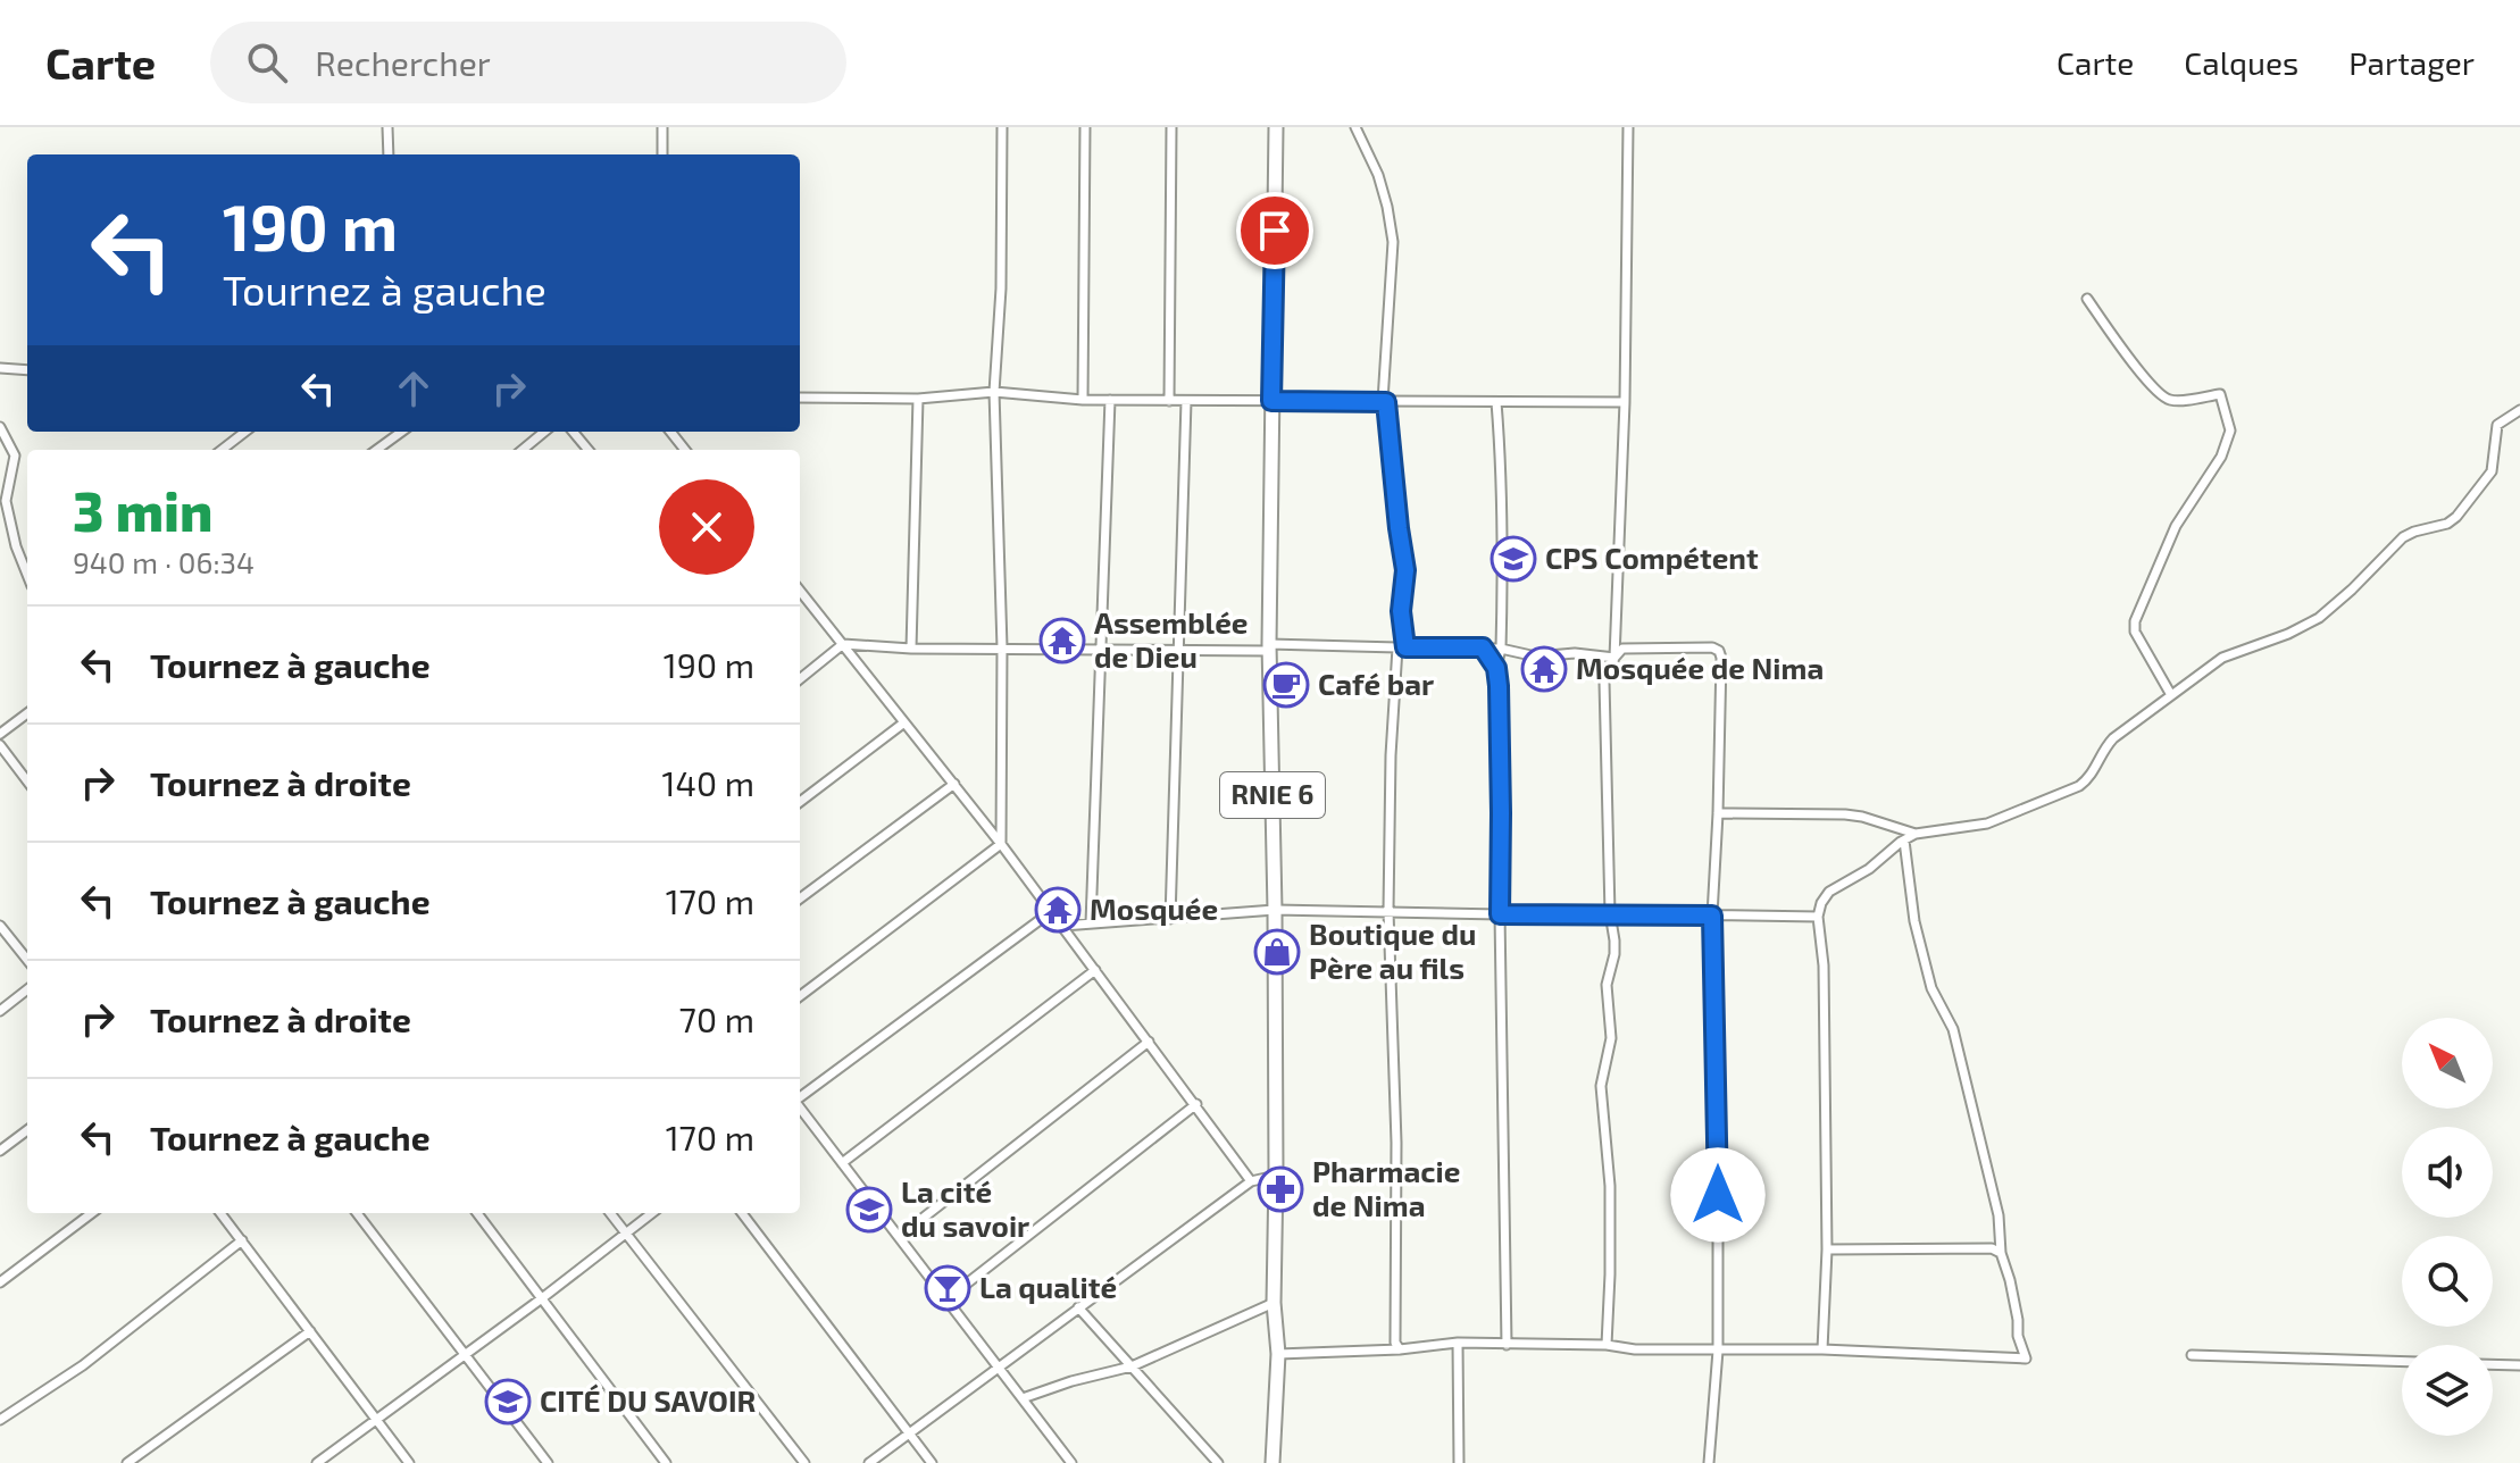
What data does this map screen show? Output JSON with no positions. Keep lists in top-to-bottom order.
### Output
{
  "streets": {
    "main road": ["RNIE 6"]
  },
  "places": {
    "school or university": ["CPS Compétent", "La cité du savoir", "CITÉ DU SAVOIR"],
    "temple": ["Assemblée de Dieu", "Mosquée de Nima", "Mosquée"],
    "cafe": ["Café bar"],
    "shop": ["Boutique du Père au fils"],
    "pharmacy": ["Pharmacie de Nima"],
    "bar": ["La qualité"]
  },
  "north": "top left",
  "page": {
    "header": "Carte",
    "search": "Rechercher",
    "nav": ["Carte", "Calques", "Partager"],
    "turn": ["190 m", "Tournez à gauche"],
    "heading": ["3 min", "940 m · 06:34"],
    "list": [
      {
        "name": "Tournez à gauche",
        "value": "190 m"
      },
      {
        "name": "Tournez à droite",
        "value": "140 m"
      },
      {
        "name": "Tournez à gauche",
        "value": "170 m"
      },
      {
        "name": "Tournez à droite",
        "value": "70 m"
      },
      {
        "name": "Tournez à gauche",
        "value": "170 m"
      }
    ]
  }
}
